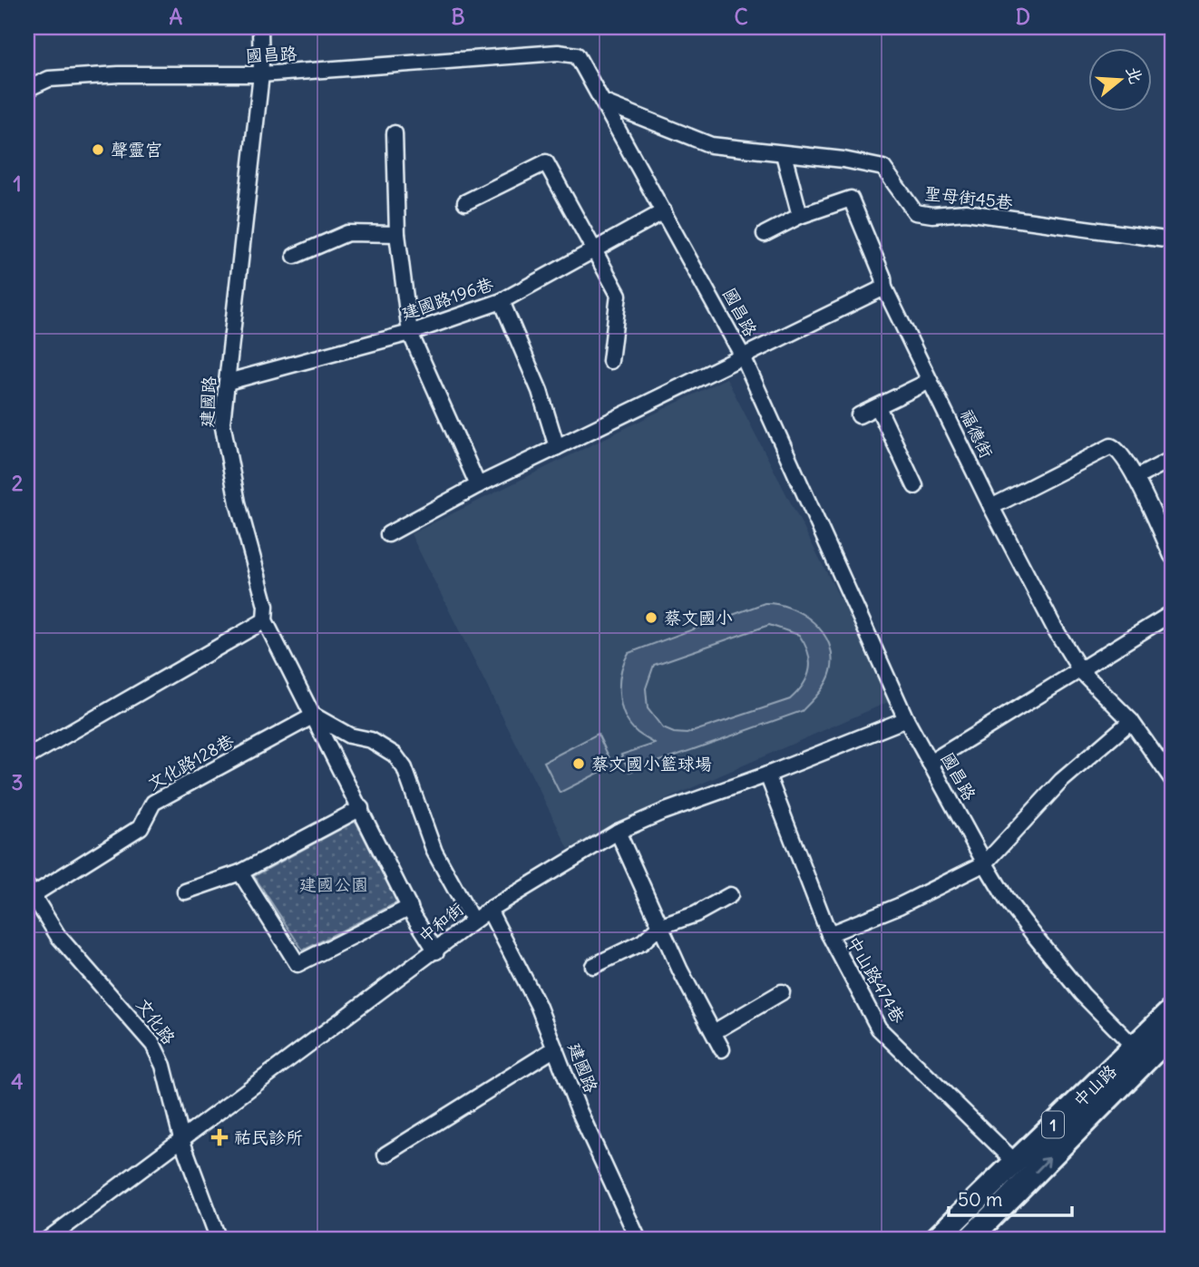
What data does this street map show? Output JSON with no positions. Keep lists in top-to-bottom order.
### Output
{
  "streets": {
    "main road": ["中山路", "1"],
    "street": [
      "國昌路",
      "聖母街45巷",
      "建國路196巷",
      "建國路",
      "福德街",
      "文化路128巷",
      "中和街",
      "中山路474巷",
      "文化路"
    ]
  },
  "crossings": [
    ["國昌路", "建國路196巷"],
    ["國昌路", "建國路"],
    ["國昌路", "中和街"],
    ["國昌路", "中山路"],
    ["建國路196巷", "建國路"],
    ["建國路", "文化路128巷"],
    ["建國路", "中和街"],
    ["文化路128巷", "文化路"],
    ["中和街", "中山路474巷"],
    ["中和街", "文化路"],
    ["中山路474巷", "中山路"]
  ],
  "parks": ["建國公園"],
  "places": {
    "other": ["聲靈宮", "蔡文國小", "蔡文國小籃球場"],
    "health": ["祐民診所"]
  },
  "scale_bar": "50 m",
  "north": "right",
  "grid": {
    "columns": [
      "A",
      "B",
      "C",
      "D"
    ],
    "rows": [
      "1",
      "2",
      "3",
      "4"
    ]
  }
}
